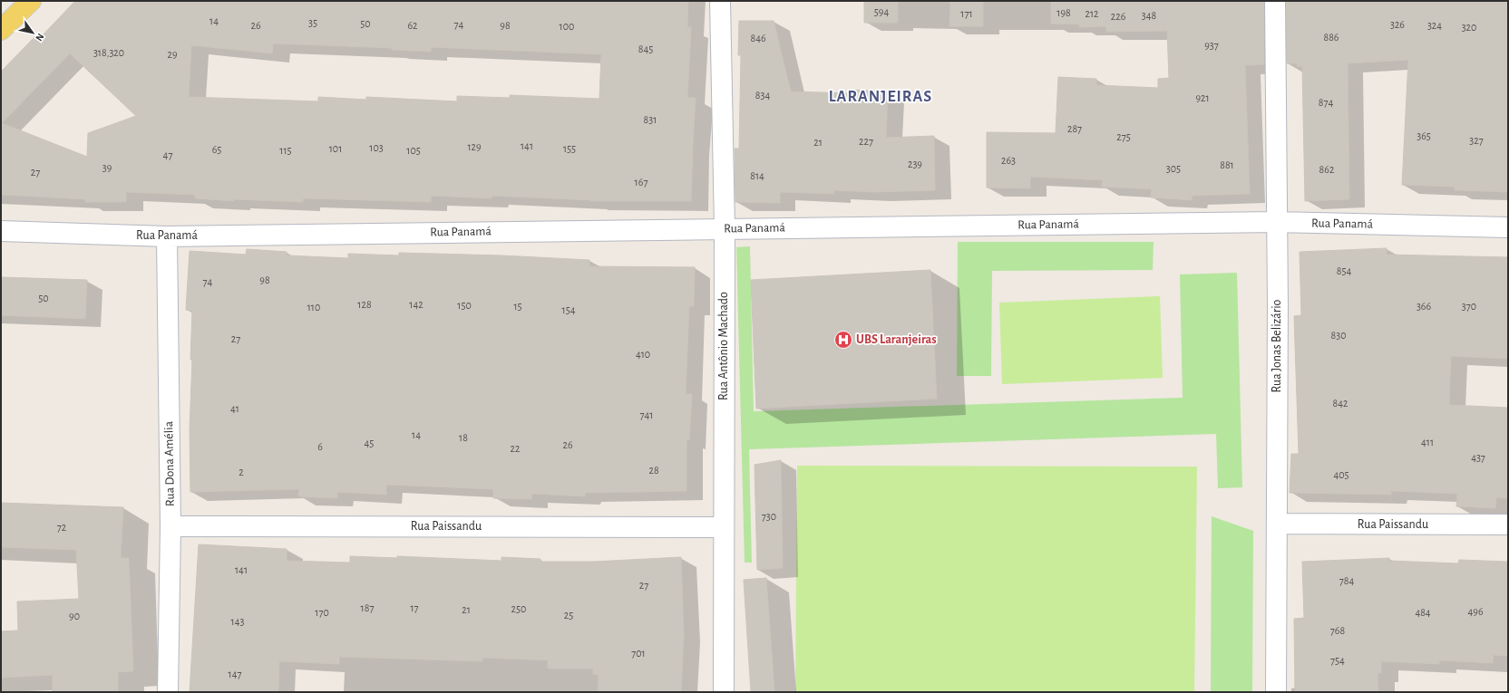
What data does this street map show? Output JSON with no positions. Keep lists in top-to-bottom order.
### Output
{
  "streets": {
    "street": [
      "Rua Panamá",
      "Rua Antônio Machado",
      "Rua Jonas Belizário",
      "Rua Dona Amélia",
      "Rua Paissandu"
    ]
  },
  "crossings": [
    ["Rua Panamá", "Rua Antônio Machado"],
    ["Rua Panamá", "Rua Jonas Belizário"],
    ["Rua Panamá", "Rua Dona Amélia"],
    ["Rua Antônio Machado", "Rua Paissandu"],
    ["Rua Jonas Belizário", "Rua Paissandu"],
    ["Rua Dona Amélia", "Rua Paissandu"]
  ],
  "districts": ["LARANJEIRAS"],
  "places": {
    "hospital": ["UBS Laranjeiras"]
  },
  "house_numbers": [
    "594",
    "198",
    "171",
    "212",
    "348",
    "226",
    "14",
    "35",
    "50",
    "74",
    "326",
    "26",
    "62",
    "98",
    "324",
    "100",
    "320",
    "886",
    "846",
    "937",
    "845",
    "318,320",
    "29",
    "834",
    "921",
    "874",
    "831",
    "287",
    "365",
    "275",
    "327",
    "227",
    "21",
    "141",
    "129",
    "103",
    "101",
    "155",
    "65",
    "115",
    "105",
    "47",
    "263",
    "239",
    "881",
    "39",
    "305",
    "862",
    "27",
    "814",
    "167",
    "854",
    "98",
    "74",
    "50",
    "128",
    "142",
    "150",
    "15",
    "366",
    "370",
    "110",
    "154",
    "830",
    "27",
    "410",
    "842",
    "41",
    "741",
    "14",
    "18",
    "411",
    "45",
    "26",
    "6",
    "22",
    "437",
    "28",
    "2",
    "405",
    "730",
    "72",
    "141",
    "784",
    "27",
    "187",
    "17",
    "250",
    "21",
    "496",
    "170",
    "484",
    "25",
    "90",
    "143",
    "768",
    "701",
    "754",
    "147"
  ],
  "north": "bottom right"
}
